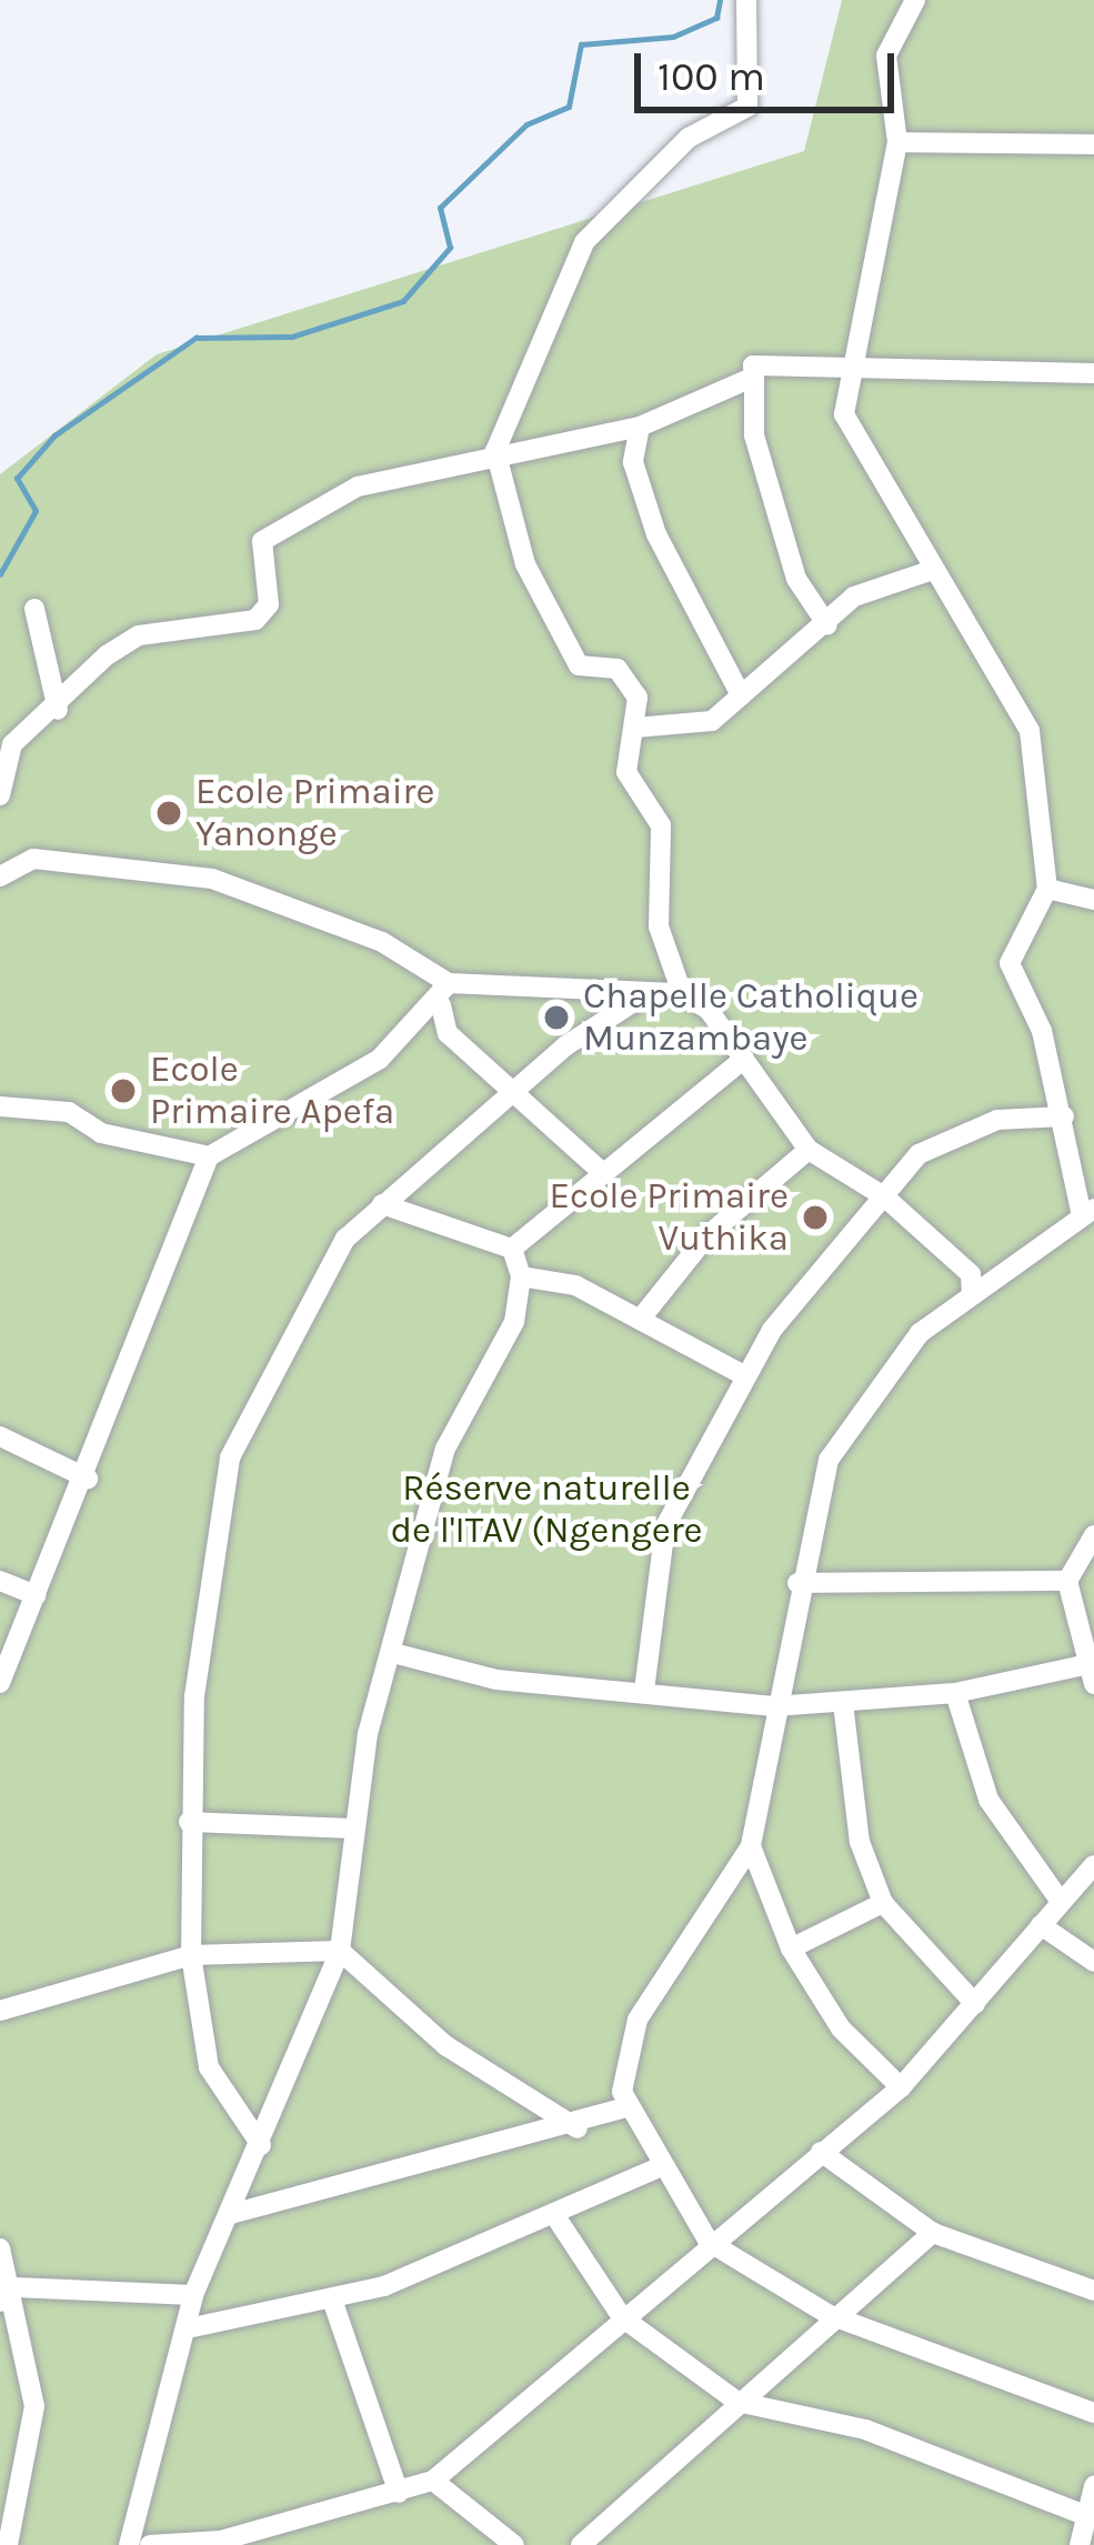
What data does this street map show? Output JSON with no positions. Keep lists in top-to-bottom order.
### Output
{
  "parks": ["Réserve naturelle de l'ITAV (Ngengere"],
  "places": [
    "Ecole Primaire Yanonge",
    "Chapelle Catholique Munzambaye",
    "Ecole Primaire Apefa",
    "Ecole Primaire Vuthika"
  ],
  "scale_bar": "100 m"
}
